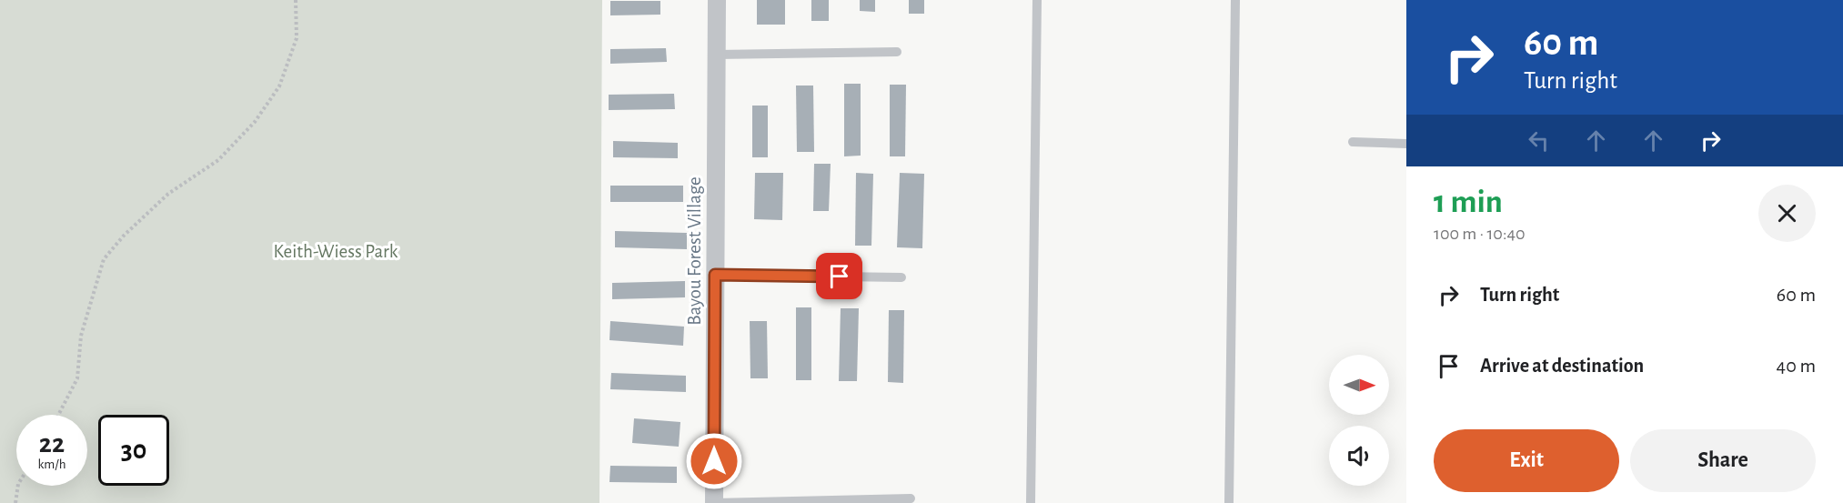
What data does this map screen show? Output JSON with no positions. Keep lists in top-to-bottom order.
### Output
{
  "streets": {
    "street": ["Bayou Forest Village"]
  },
  "parks": ["Keith-Wiess Park"],
  "north": "right",
  "page": {
    "turn": ["60 m", "Turn right"],
    "heading": ["1 min", "100 m · 10:40"],
    "list": [
      {
        "name": "Turn right",
        "value": "60 m"
      },
      {
        "name": "Arrive at destination",
        "value": "40 m"
      }
    ],
    "speed": "22 km/h",
    "limit": "30",
    "buttons": ["Exit", "Share"]
  }
}
